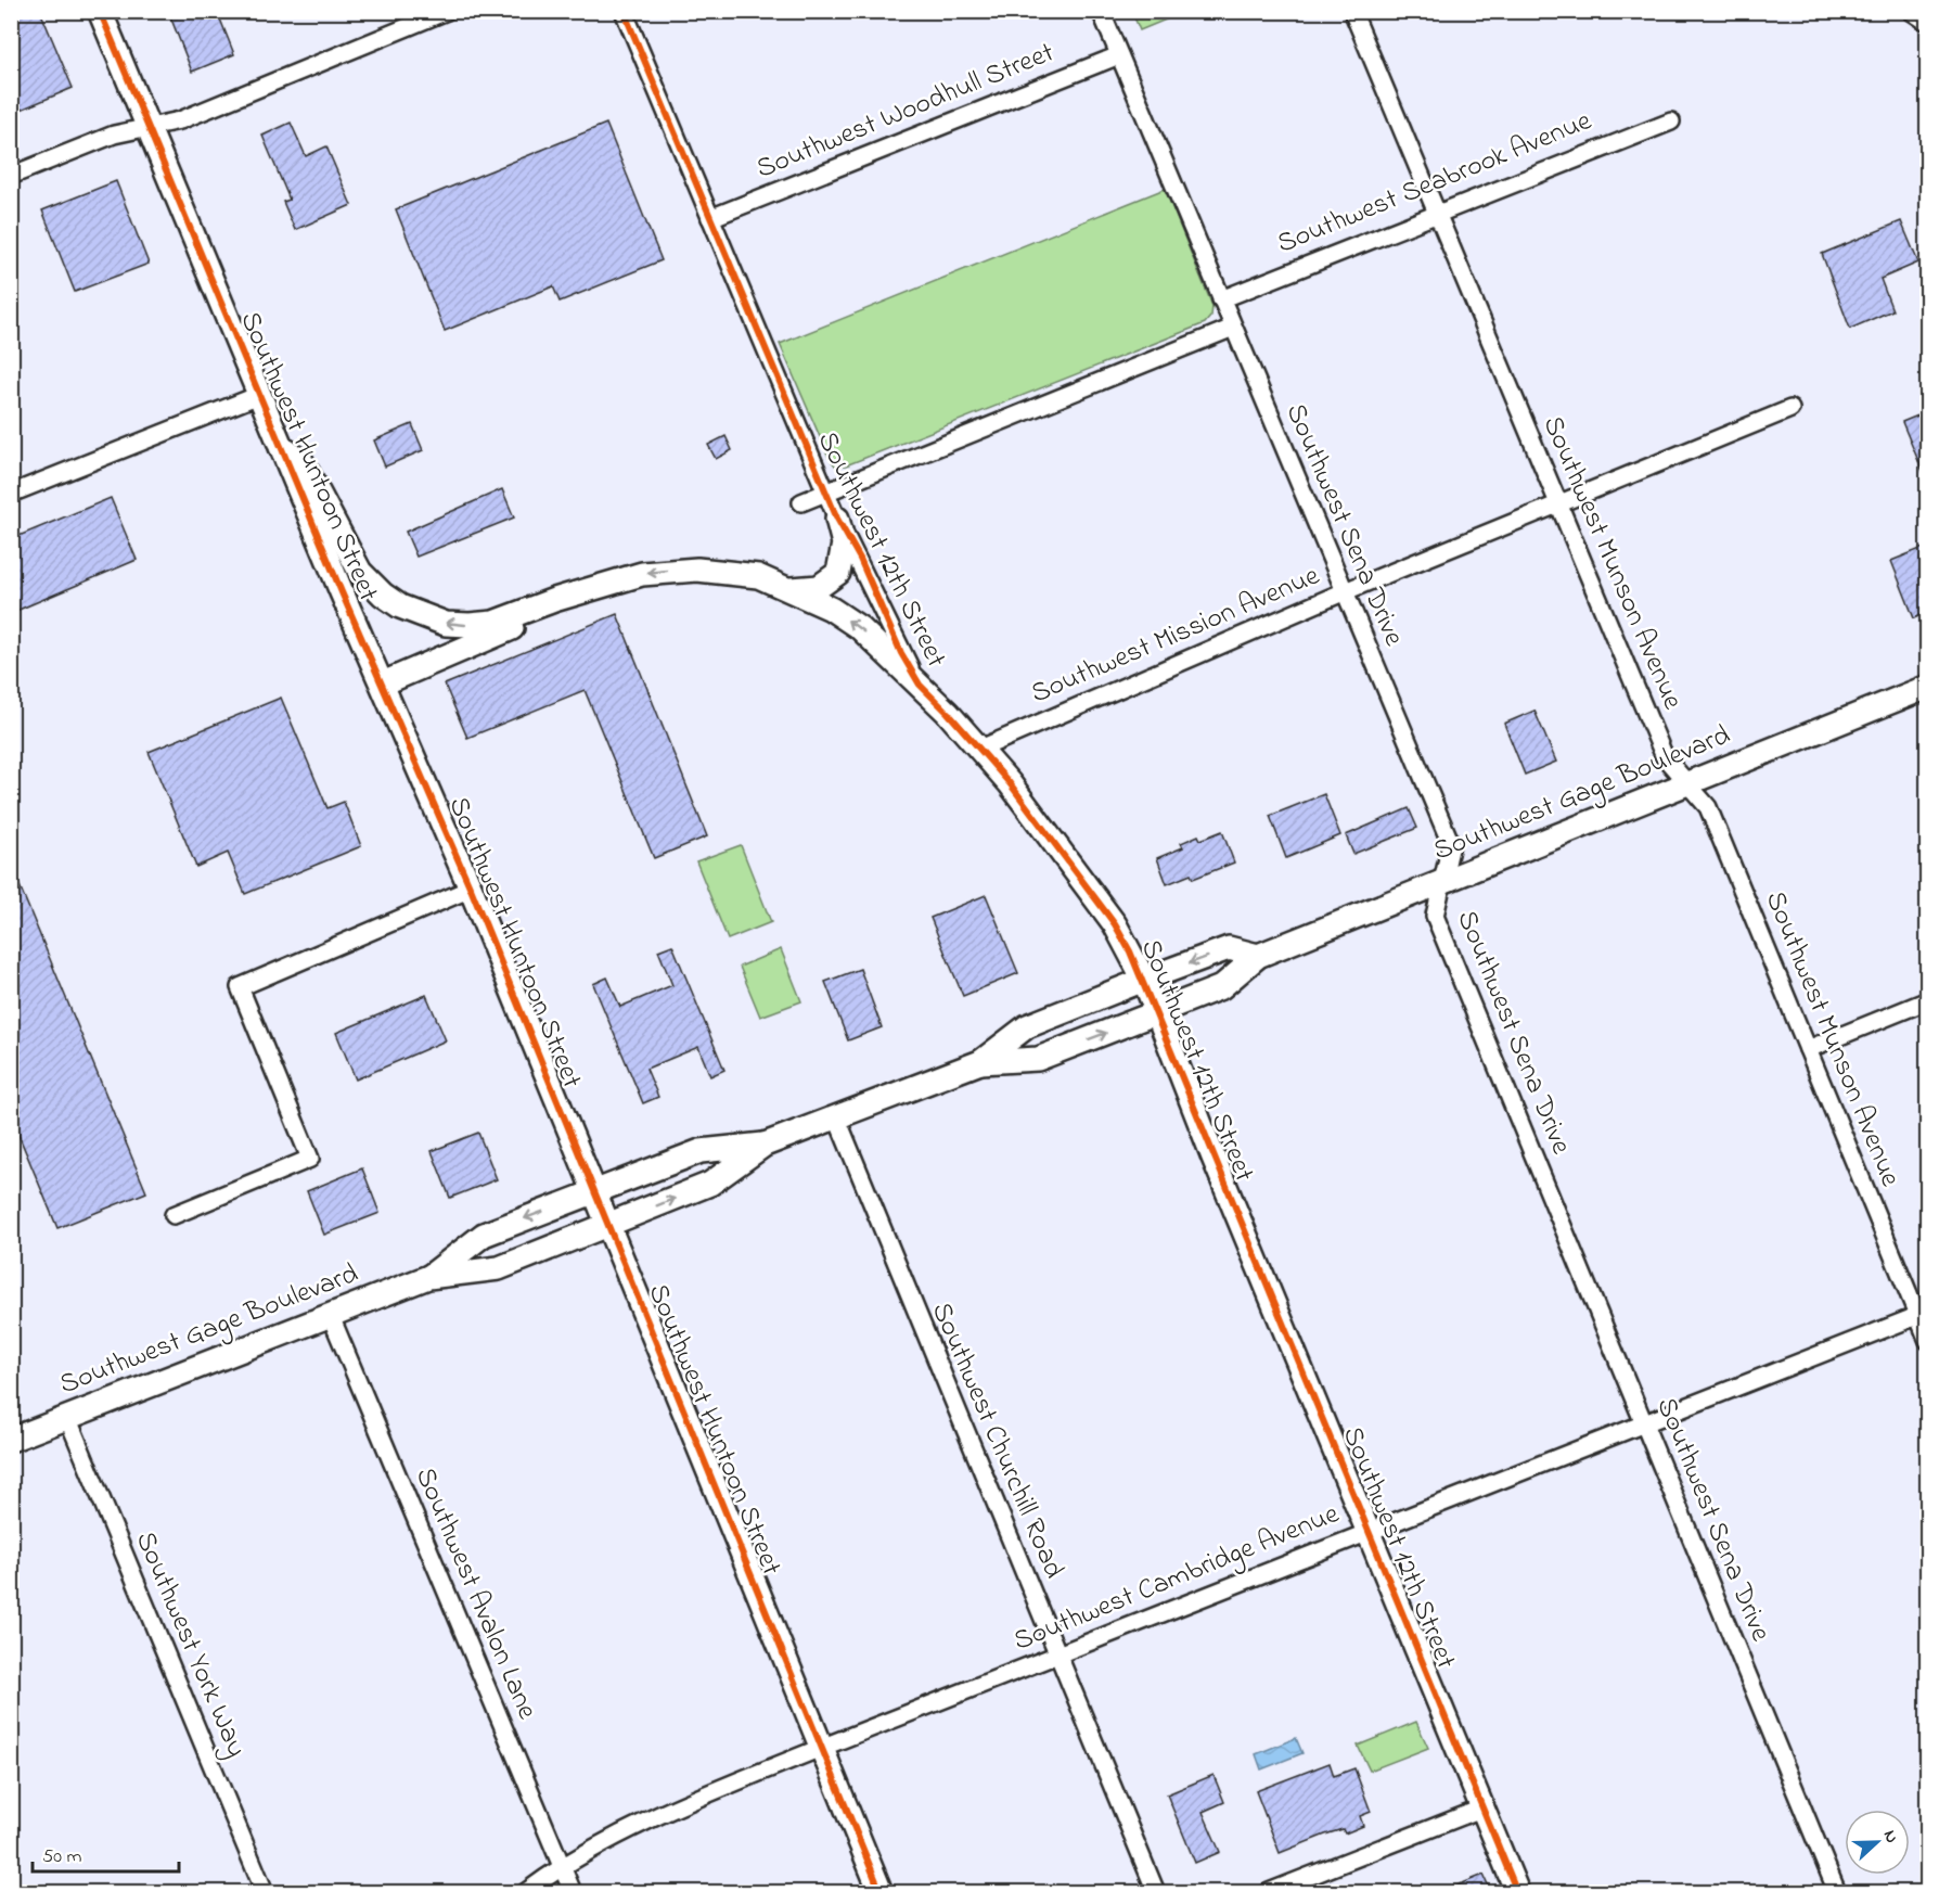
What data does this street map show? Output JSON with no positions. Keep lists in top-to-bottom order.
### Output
{
  "streets": {
    "main road": ["Southwest Huntoon Street", "Southwest 12th Street", "Southwest Gage Boulevard"],
    "street": [
      "Southwest Woodhull Street",
      "Southwest Seabrook Avenue",
      "Southwest Sena Drive",
      "Southwest Munson Avenue",
      "Southwest Mission Avenue",
      "Southwest Churchill Road",
      "Southwest Cambridge Avenue",
      "Southwest Avalon Lane",
      "Southwest York Way"
    ]
  },
  "crossings": [
    ["Southwest Woodhull Street", "Southwest Sena Drive"],
    ["Southwest Woodhull Street", "Southwest 12th Street"],
    ["Southwest Seabrook Avenue", "Southwest Sena Drive"],
    ["Southwest Seabrook Avenue", "Southwest Munson Avenue"],
    ["Southwest Huntoon Street", "Southwest Gage Boulevard"],
    ["Southwest Huntoon Street", "Southwest Cambridge Avenue"],
    ["Southwest Sena Drive", "Southwest Mission Avenue"],
    ["Southwest Sena Drive", "Southwest Gage Boulevard"],
    ["Southwest Sena Drive", "Southwest Cambridge Avenue"],
    ["Southwest 12th Street", "Southwest Mission Avenue"],
    ["Southwest 12th Street", "Southwest Gage Boulevard"],
    ["Southwest 12th Street", "Southwest Cambridge Avenue"],
    ["Southwest Munson Avenue", "Southwest Mission Avenue"],
    ["Southwest Munson Avenue", "Southwest Gage Boulevard"],
    ["Southwest Munson Avenue", "Southwest Cambridge Avenue"],
    ["Southwest Gage Boulevard", "Southwest Churchill Road"],
    ["Southwest Gage Boulevard", "Southwest Avalon Lane"],
    ["Southwest Gage Boulevard", "Southwest York Way"],
    ["Southwest Churchill Road", "Southwest Cambridge Avenue"],
    ["Southwest Cambridge Avenue", "Southwest Avalon Lane"]
  ],
  "scale_bar": "50 m",
  "north": "right"
}
